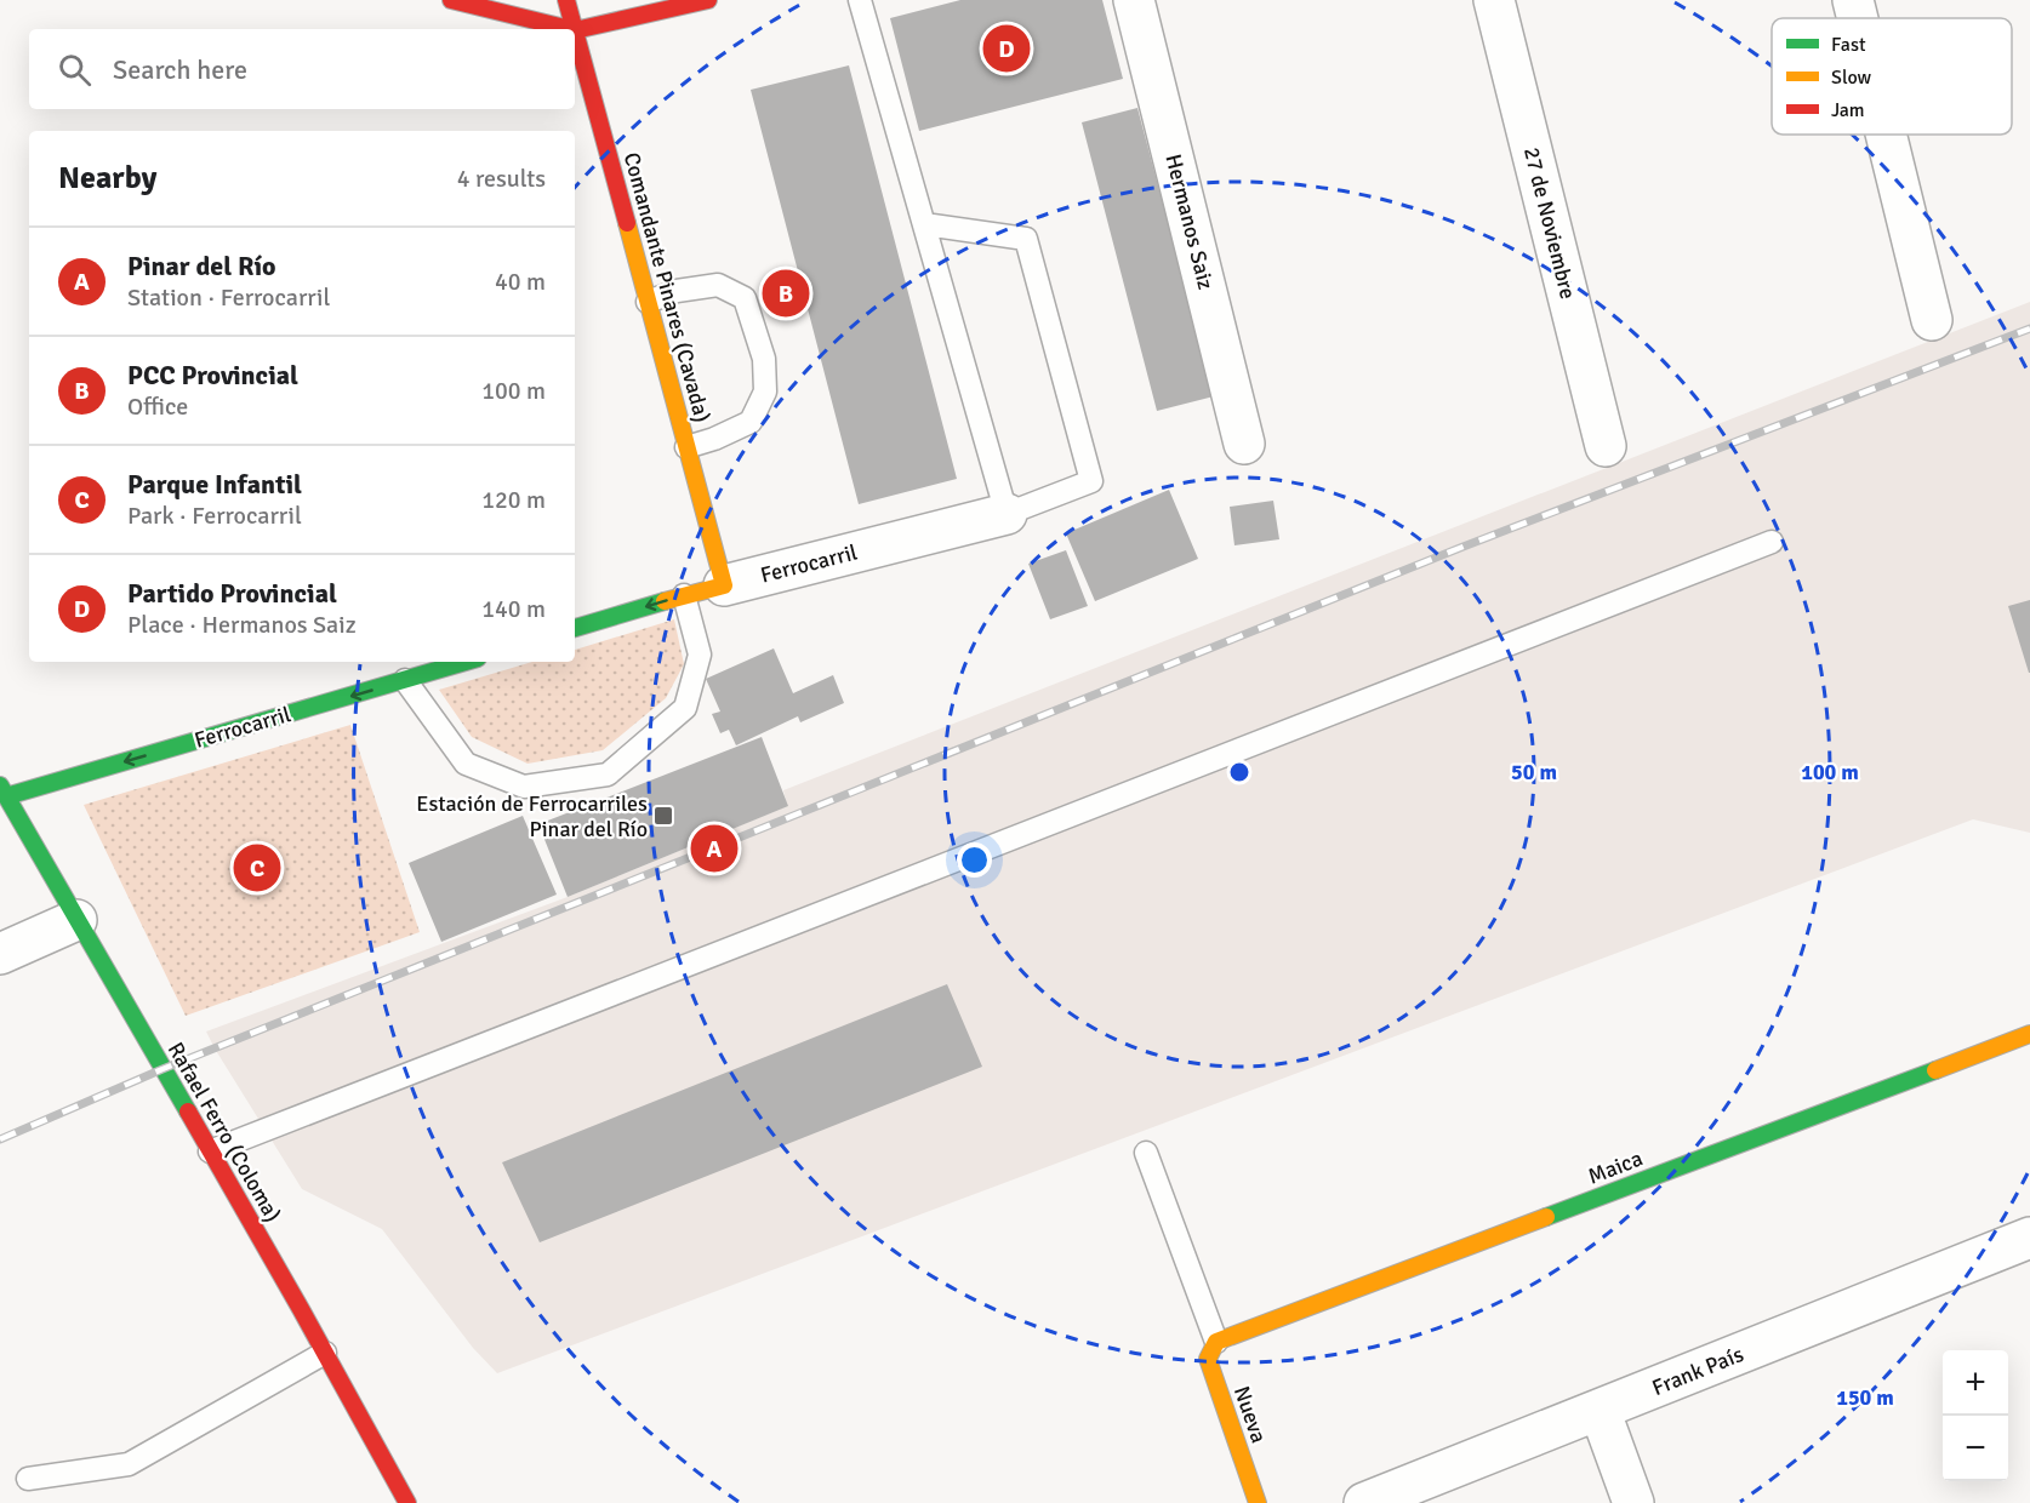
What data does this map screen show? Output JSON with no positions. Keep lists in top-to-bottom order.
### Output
{
  "streets": {
    "main road": [
      "Comandante Pinares (Cavada)",
      "Ferrocarril",
      "Rafael Ferro (Coloma)",
      "Maica",
      "Nueva"
    ],
    "street": ["Hermanos Saiz", "27 de Noviembre", "Frank País"]
  },
  "crossings": [
    ["Comandante Pinares (Cavada)", "Ferrocarril"],
    ["Ferrocarril", "Rafael Ferro (Coloma)"],
    ["Maica", "Nueva"]
  ],
  "one_way": ["Ferrocarril"],
  "places": {
    "transit": ["Estación de Ferrocarriles Pinar del Río"]
  },
  "legend": ["Fast", "Slow", "Jam"],
  "page": {
    "pins": [
      "D",
      "B",
      "A",
      "C"
    ],
    "search": "Search here",
    "heading": ["Nearby", "4 results"],
    "list": [
      {
        "mark": "A",
        "name": "Pinar del Río",
        "note": "Station · Ferrocarril",
        "value": "40 m"
      },
      {
        "mark": "B",
        "name": "PCC Provincial",
        "note": "Office",
        "value": "100 m"
      },
      {
        "mark": "C",
        "name": "Parque Infantil",
        "note": "Park · Ferrocarril",
        "value": "120 m"
      },
      {
        "mark": "D",
        "name": "Partido Provincial",
        "note": "Place · Hermanos Saiz",
        "value": "140 m"
      }
    ],
    "map_buttons": ["+", "−"]
  },
  "rings": ["50 m", "100 m", "150 m"]
}
